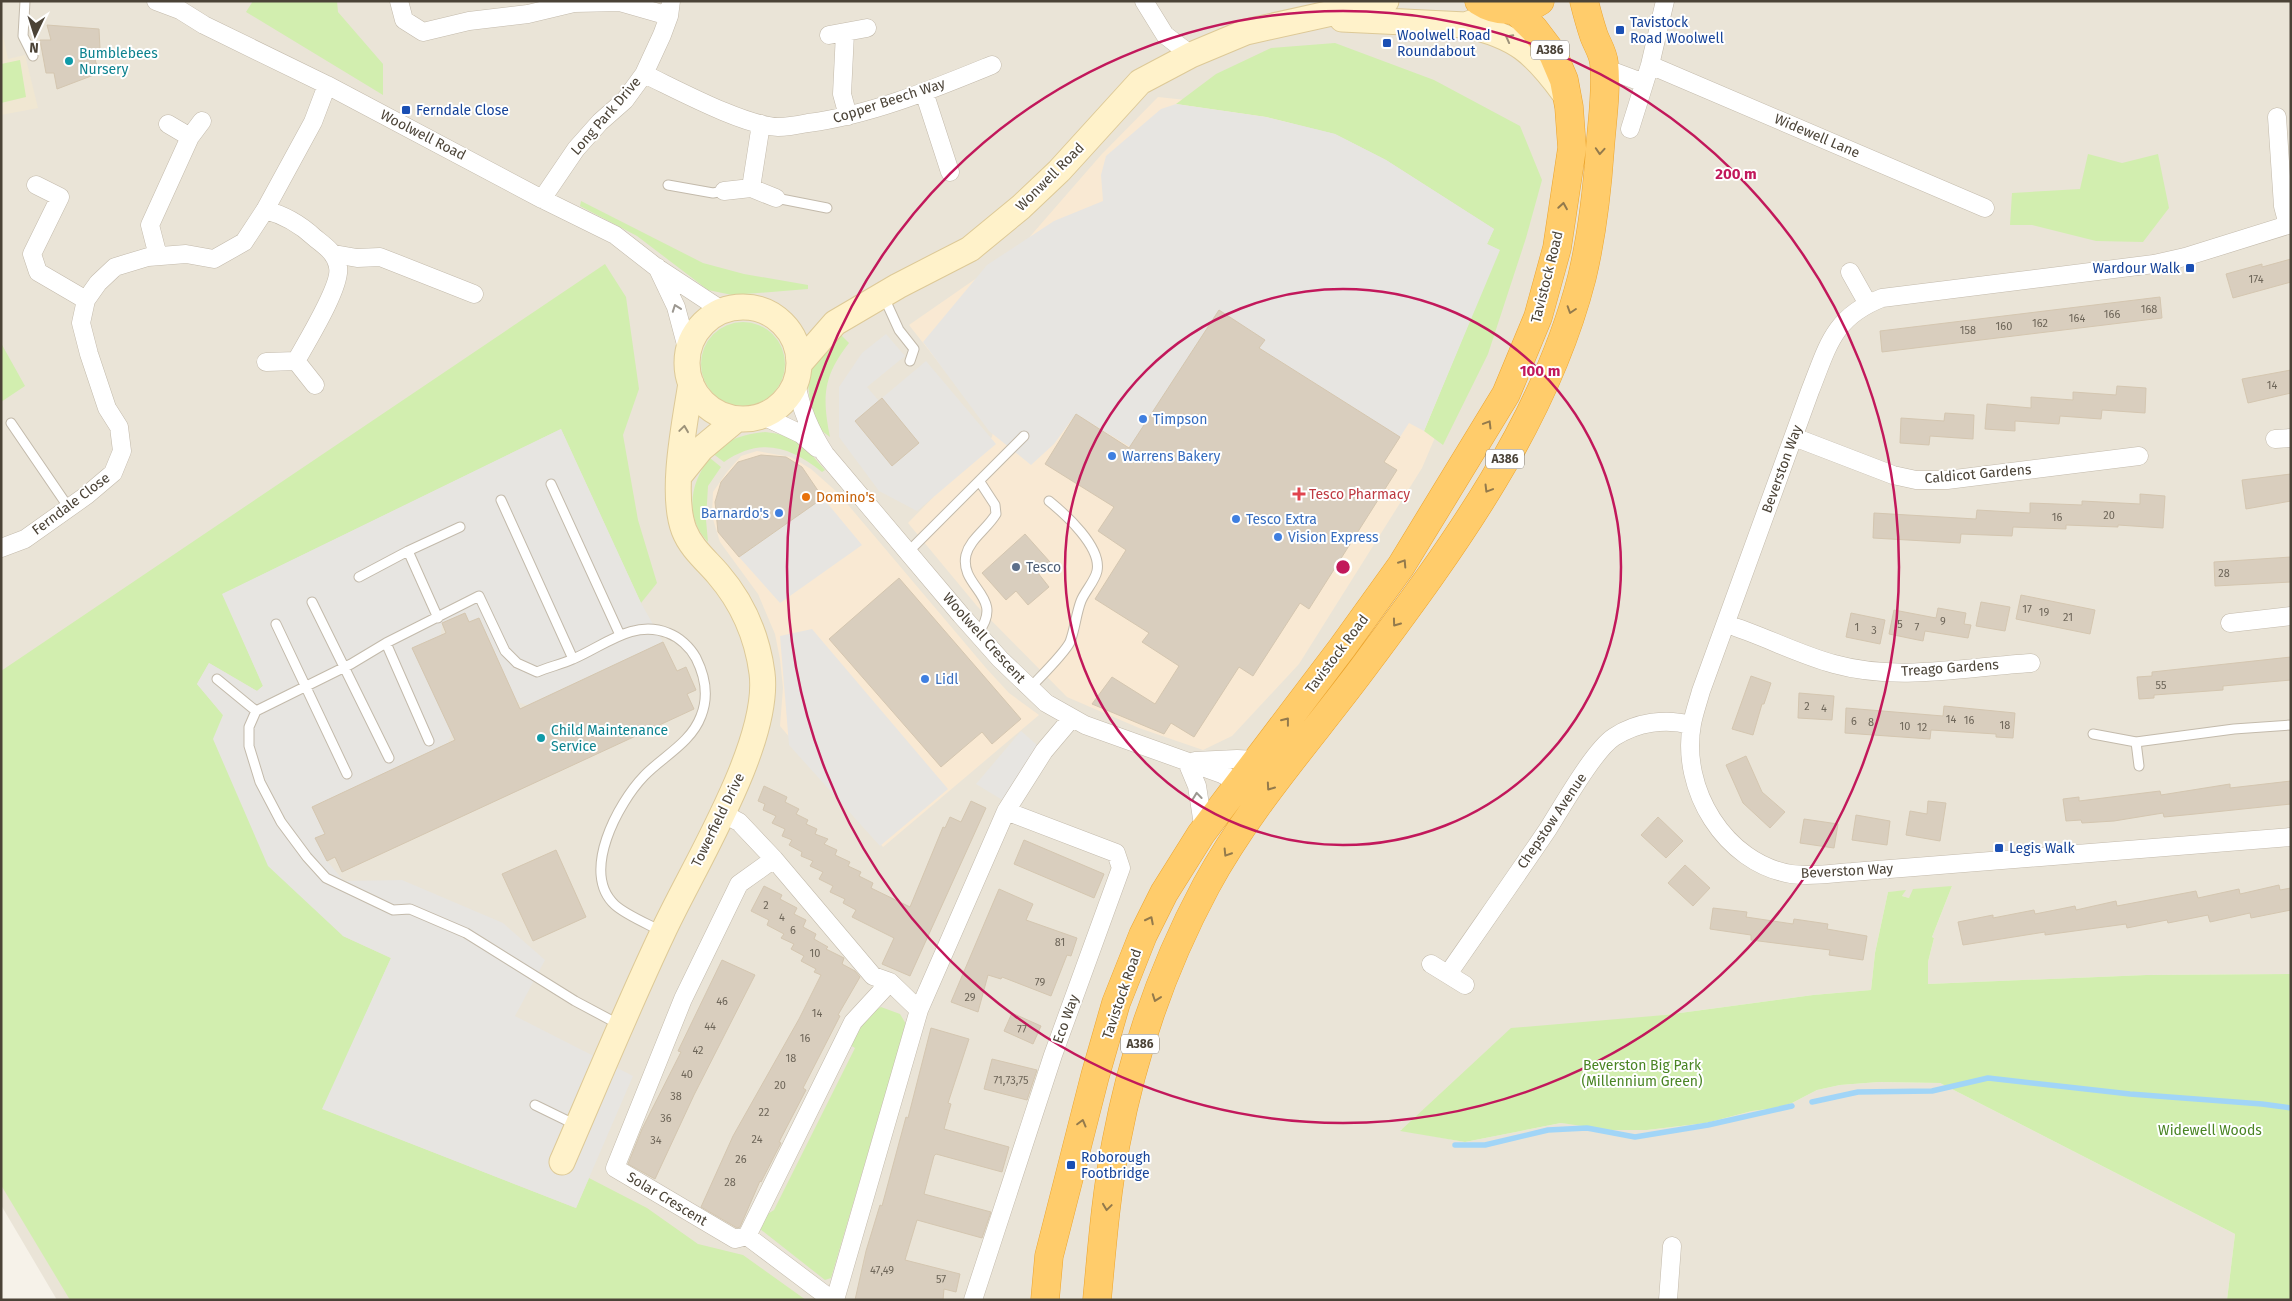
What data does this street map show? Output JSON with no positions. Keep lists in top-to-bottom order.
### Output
{
  "streets": {
    "highway": ["A386", "Tavistock Road"],
    "street": [
      "Copper Beech Way",
      "Long Park Drive",
      "Woolwell Road",
      "Widewell Lane",
      "Wonwell Road",
      "Beverston Way",
      "Caldicot Gardens",
      "Ferndale Close",
      "Woolwell Crescent",
      "Treago Gardens",
      "Towerfield Drive",
      "Chepstow Avenue",
      "Eco Way",
      "Solar Crescent"
    ]
  },
  "crossings": [
    ["A386", "Tavistock Road"],
    ["Copper Beech Way", "Long Park Drive"],
    ["Long Park Drive", "Woolwell Road"],
    ["Woolwell Road", "Wonwell Road"],
    ["Woolwell Road", "Ferndale Close"],
    ["Woolwell Road", "Woolwell Crescent"],
    ["Woolwell Road", "Towerfield Drive"],
    ["Wonwell Road", "Tavistock Road"],
    ["Wonwell Road", "Woolwell Crescent"],
    ["Wonwell Road", "Towerfield Drive"],
    ["Tavistock Road", "Woolwell Crescent"],
    ["Beverston Way", "Caldicot Gardens"],
    ["Beverston Way", "Treago Gardens"],
    ["Beverston Way", "Chepstow Avenue"],
    ["Woolwell Crescent", "Towerfield Drive"]
  ],
  "parks": ["Beverston Big Park (Millennium Green)", "Widewell Woods"],
  "places": {
    "transit": [
      "Tavistock Road Woolwell",
      "Woolwell Road Roundabout",
      "Ferndale Close",
      "Wardour Walk",
      "Legis Walk",
      "Roborough Footbridge"
    ],
    "other": [
      "Bumblebees Nursery",
      "Timpson",
      "Warrens Bakery",
      "Domino's",
      "Barnardo's",
      "Tesco Extra",
      "Vision Express",
      "Tesco",
      "Lidl",
      "Child Maintenance Service"
    ],
    "health": ["Tesco Pharmacy"]
  },
  "house_numbers": [
    "174",
    "168",
    "166",
    "164",
    "162",
    "160",
    "158",
    "14",
    "20",
    "16",
    "28",
    "17",
    "19",
    "21",
    "9",
    "5",
    "1",
    "7",
    "3",
    "55",
    "2",
    "4",
    "14",
    "16",
    "6",
    "8",
    "18",
    "10",
    "12",
    "2",
    "4",
    "6",
    "81",
    "10",
    "79",
    "29",
    "46",
    "14",
    "44",
    "77",
    "16",
    "42",
    "18",
    "40",
    "71,73,75",
    "20",
    "38",
    "22",
    "36",
    "24",
    "34",
    "26",
    "28",
    "47,49",
    "57"
  ],
  "north": "bottom",
  "rings": ["200 m", "100 m"]
}
